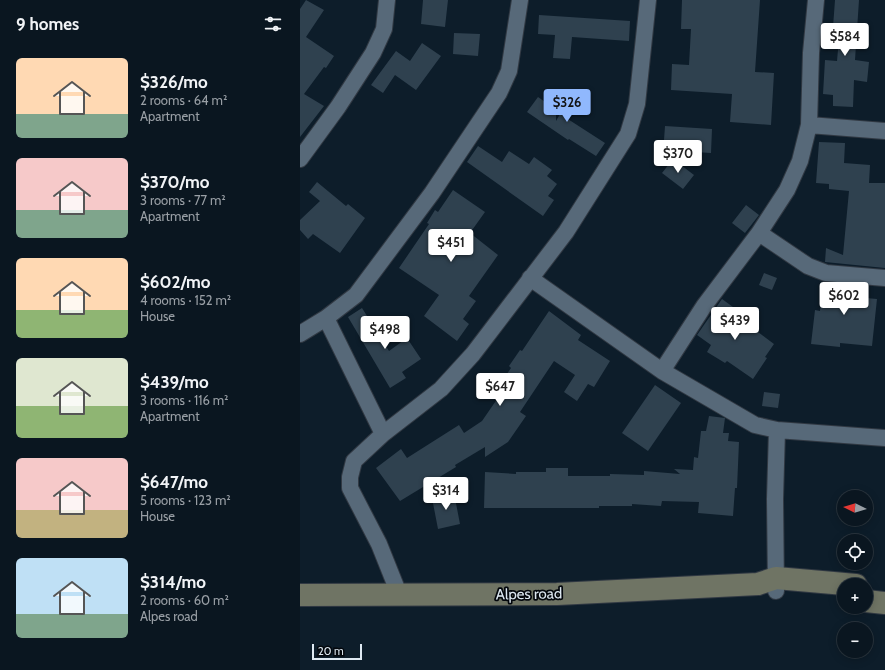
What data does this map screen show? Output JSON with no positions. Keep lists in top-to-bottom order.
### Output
{
  "streets": {
    "street": ["Alpes road"]
  },
  "scale_bar": "20 m",
  "north": "left",
  "page": {
    "heading": "9 homes",
    "price": [
      "$584",
      "$326",
      "$370",
      "$451",
      "$602",
      "$439",
      "$498",
      "$647",
      "$314"
    ],
    "list": [
      {
        "name": "$326/mo",
        "note": "2 rooms · 64 m² · Apartment"
      },
      {
        "name": "$370/mo",
        "note": "3 rooms · 77 m² · Apartment"
      },
      {
        "name": "$602/mo",
        "note": "4 rooms · 152 m² · House"
      },
      {
        "name": "$439/mo",
        "note": "3 rooms · 116 m² · Apartment"
      },
      {
        "name": "$647/mo",
        "note": "5 rooms · 123 m² · House"
      },
      {
        "name": "$314/mo",
        "note": "2 rooms · 60 m² · Alpes road"
      }
    ],
    "map_buttons": ["+", "−"],
    "scale": "20 m"
  }
}
